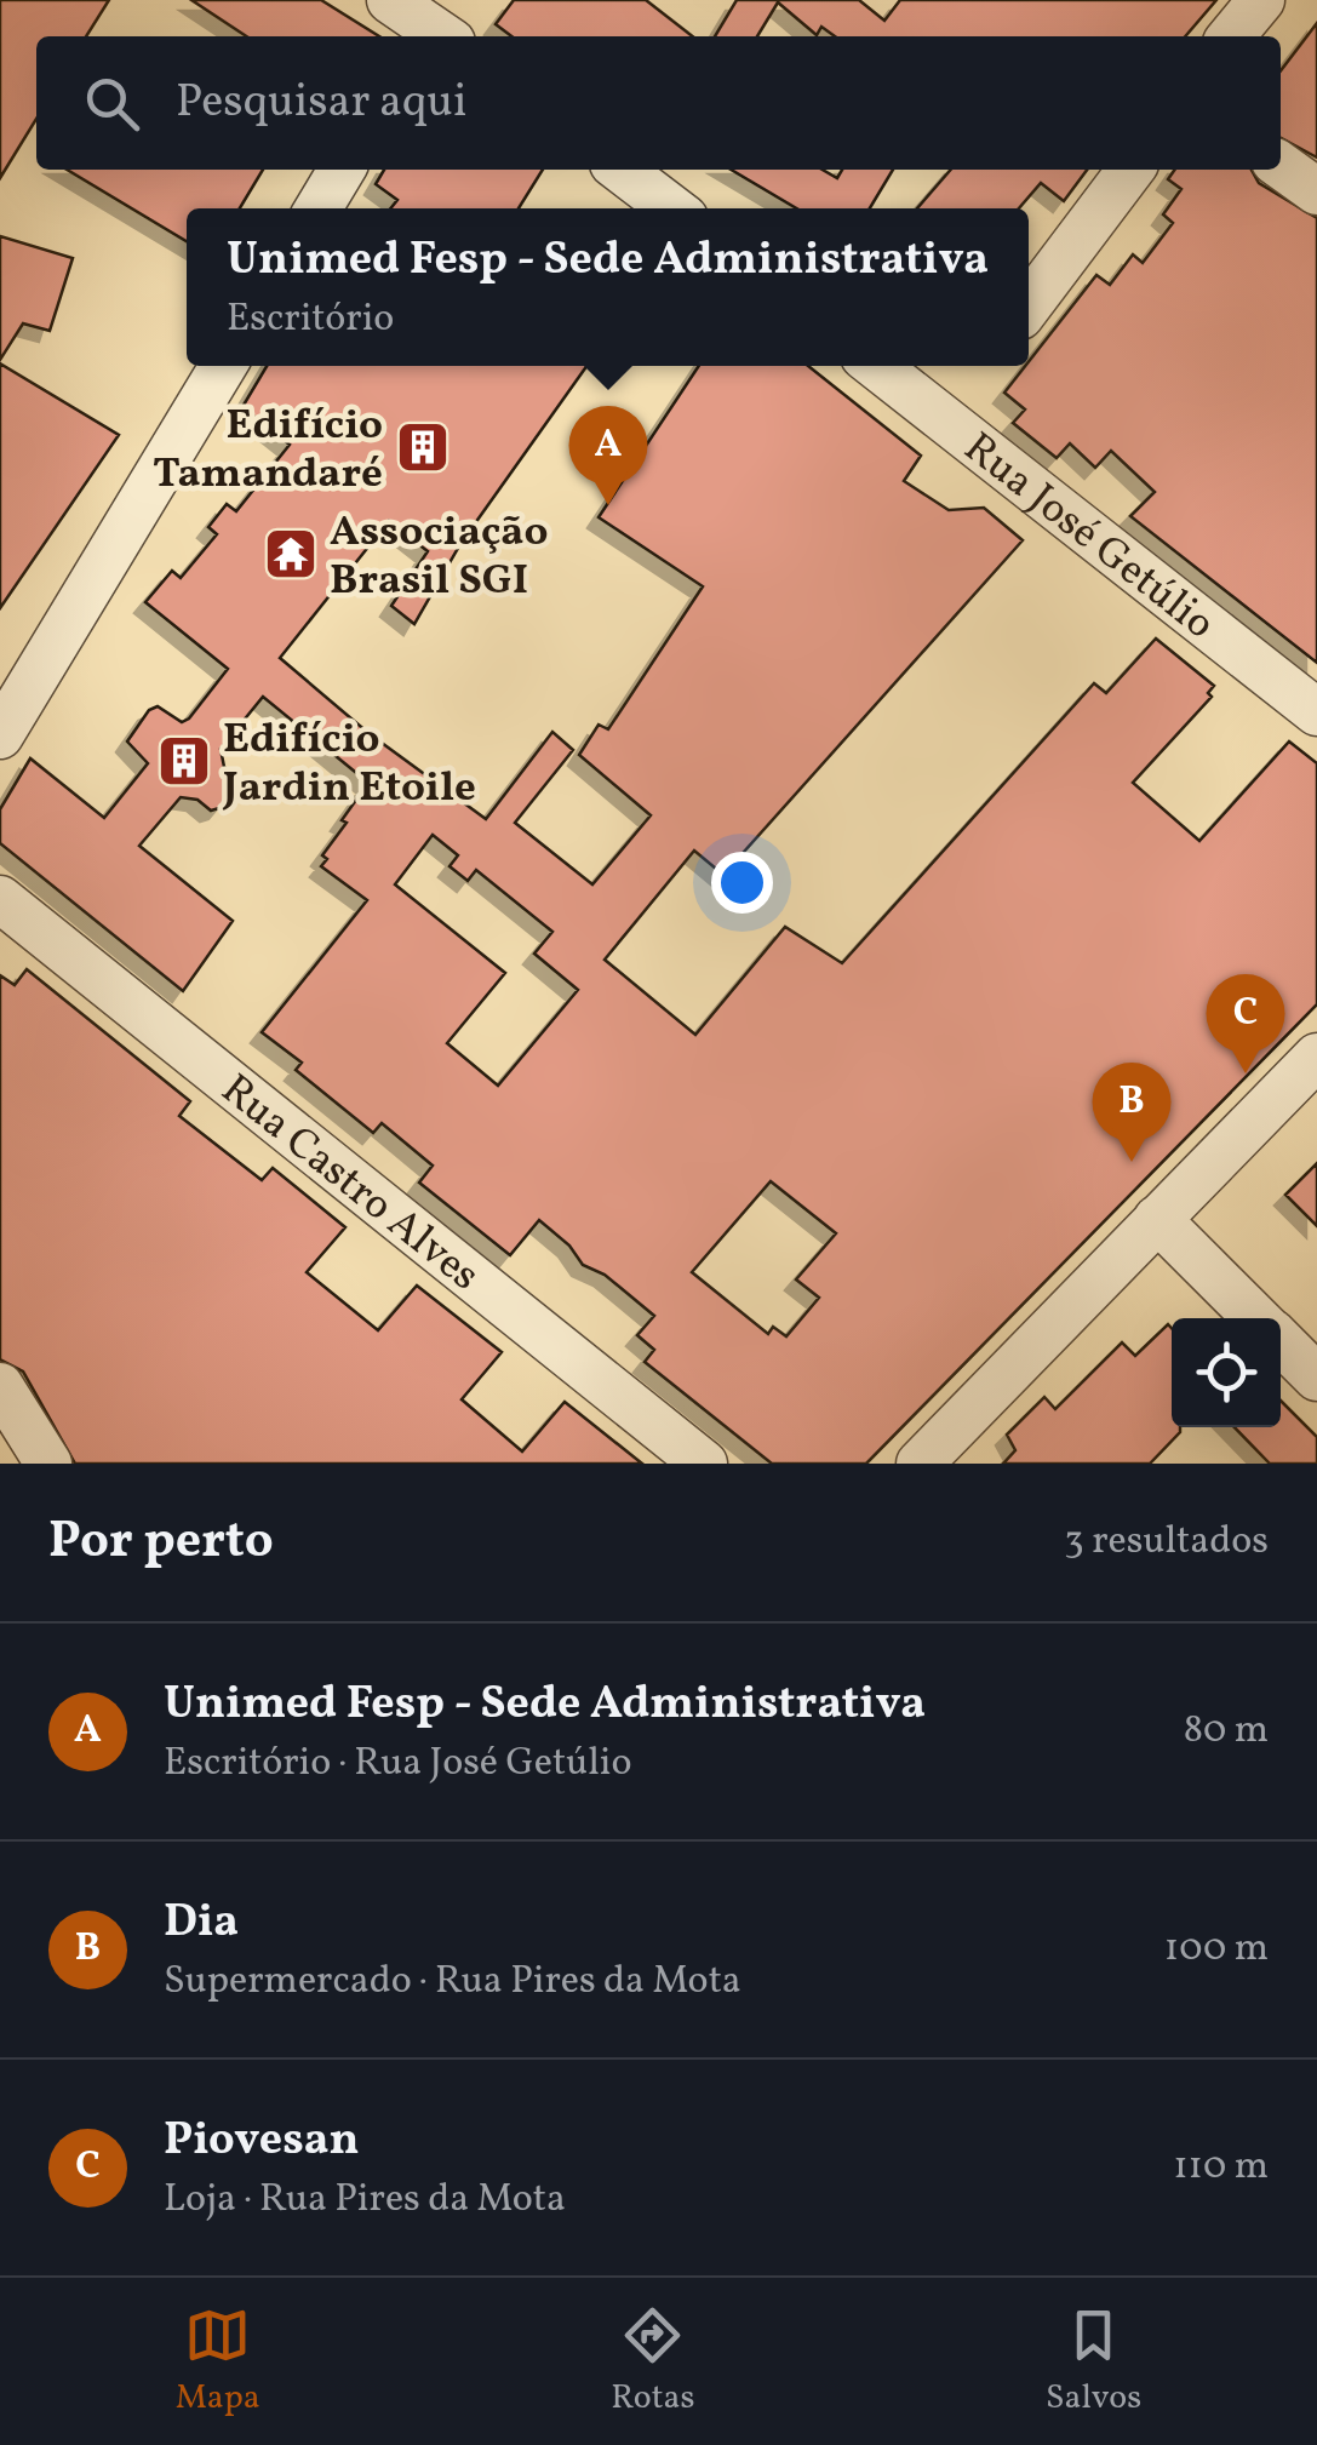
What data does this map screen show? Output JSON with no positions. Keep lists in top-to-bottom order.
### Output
{
  "streets": {
    "street": ["Rua José Getúlio", "Rua Castro Alves"]
  },
  "places": {
    "building": ["Edifício Tamandaré", "Edifício Jardin Etoile"],
    "temple": ["Associação Brasil SGI"]
  },
  "page": {
    "search": "Pesquisar aqui",
    "popup": ["Unimed Fesp - Sede Administrativa", "Escritório"],
    "pins": ["A", "C", "B"],
    "heading": ["Por perto", "3 resultados"],
    "list": [
      {
        "mark": "A",
        "name": "Unimed Fesp - Sede Administrativa",
        "note": "Escritório · Rua José Getúlio",
        "value": "80 m"
      },
      {
        "mark": "B",
        "name": "Dia",
        "note": "Supermercado · Rua Pires da Mota",
        "value": "100 m"
      },
      {
        "mark": "C",
        "name": "Piovesan",
        "note": "Loja · Rua Pires da Mota",
        "value": "110 m"
      }
    ],
    "nav": ["Mapa", "Rotas", "Salvos"]
  }
}
